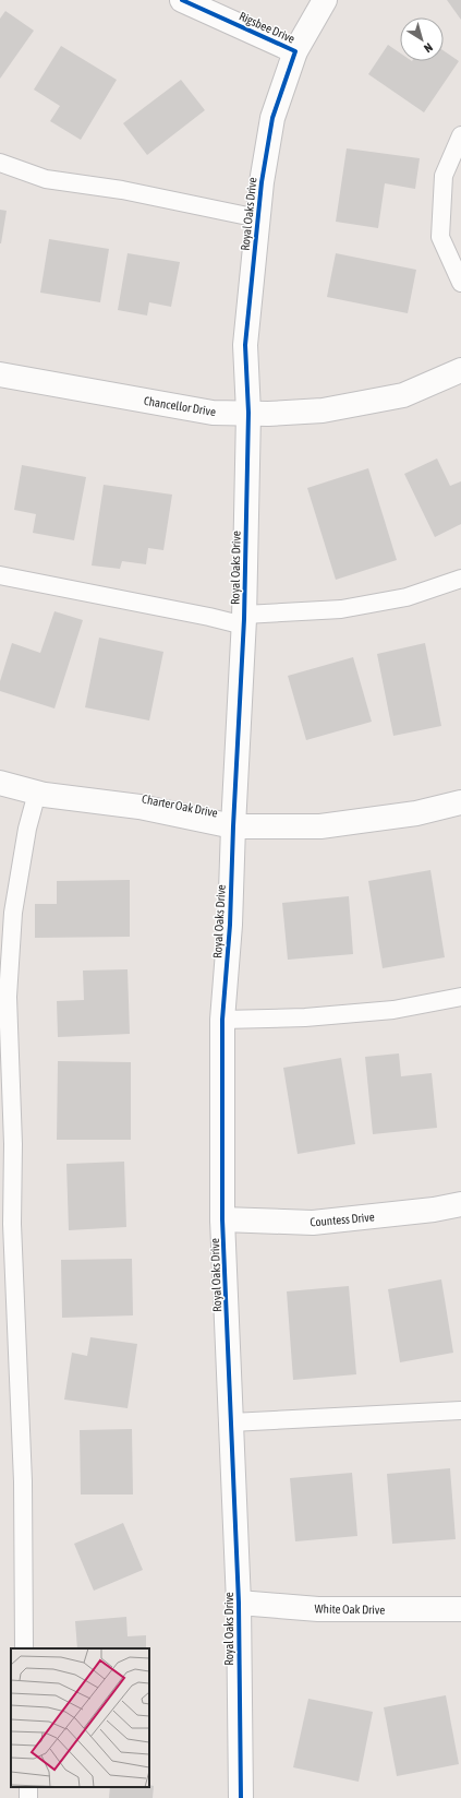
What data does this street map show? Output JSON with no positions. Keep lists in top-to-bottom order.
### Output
{
  "streets": {
    "street": [
      "Rigsbee Drive",
      "Royal Oaks Drive",
      "Chancellor Drive",
      "Charter Oak Drive",
      "Countess Drive",
      "White Oak Drive"
    ]
  },
  "crossings": [
    ["Rigsbee Drive", "Royal Oaks Drive"],
    ["Royal Oaks Drive", "Chancellor Drive"],
    ["Royal Oaks Drive", "Charter Oak Drive"],
    ["Royal Oaks Drive", "Countess Drive"],
    ["Royal Oaks Drive", "White Oak Drive"]
  ],
  "north": "bottom right"
}
